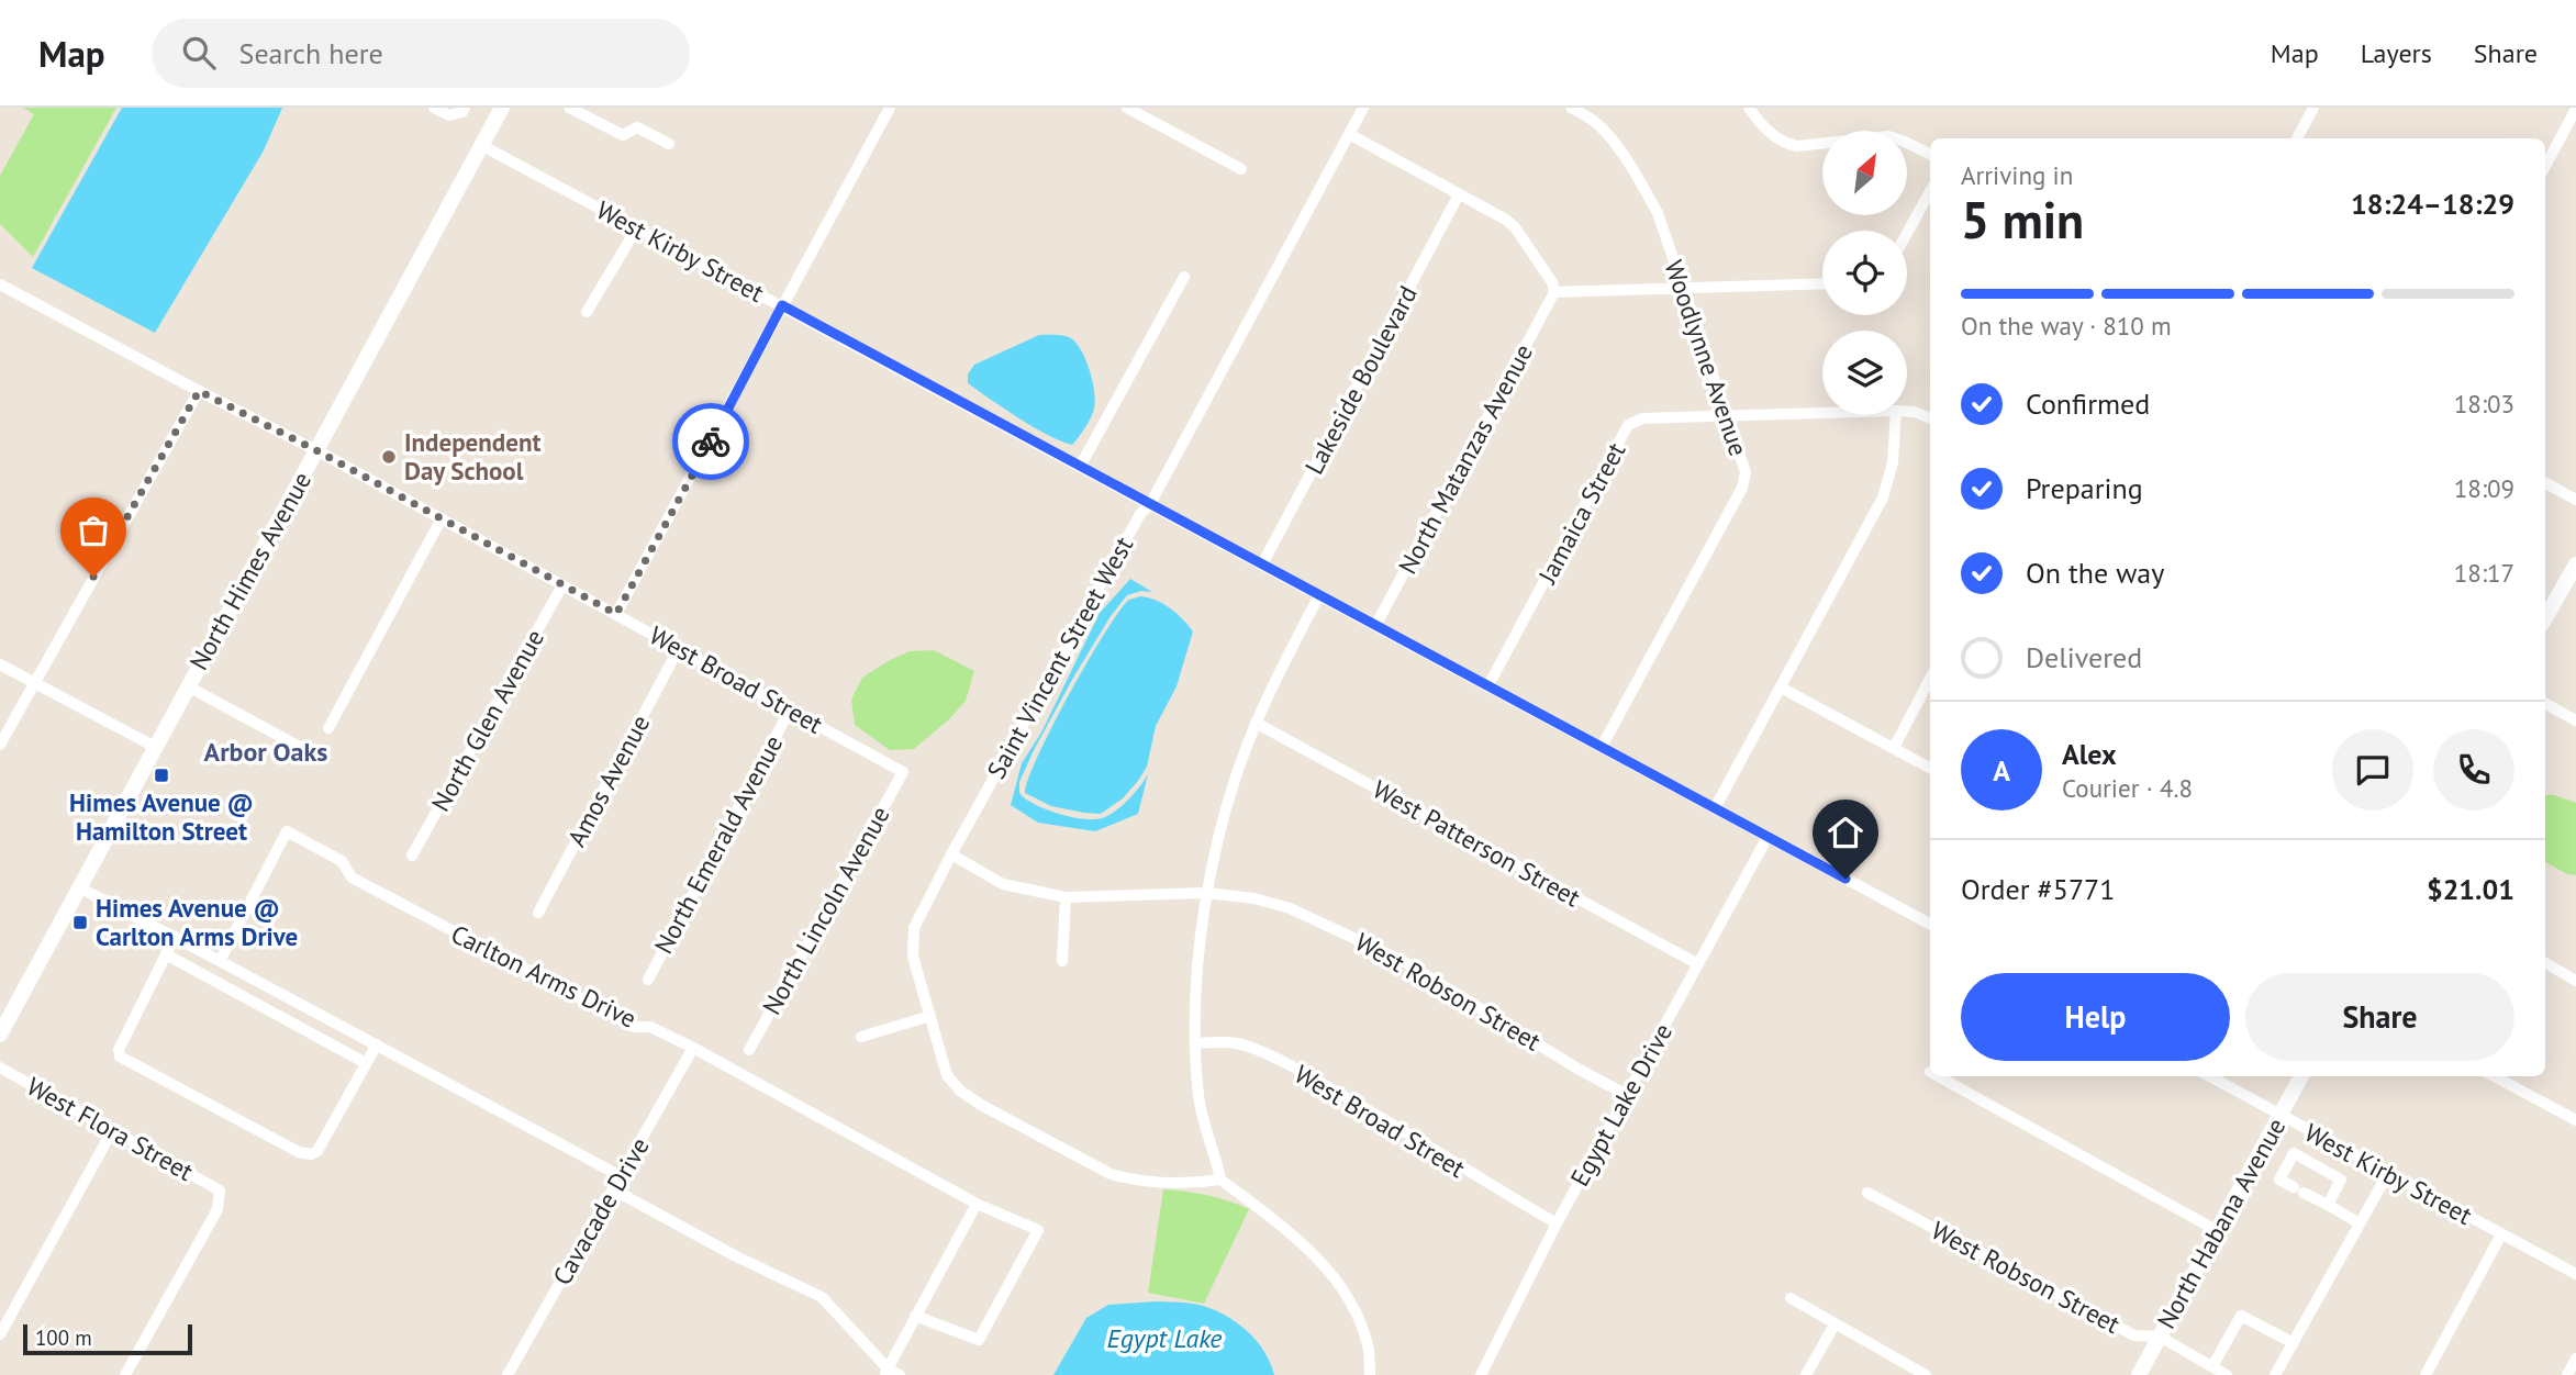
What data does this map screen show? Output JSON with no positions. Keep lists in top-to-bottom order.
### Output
{
  "streets": {
    "street": [
      "West Kirby Street",
      "Woodlynne Avenue",
      "Lakeside Boulevard",
      "North Matanzas Avenue",
      "Jamaica Street",
      "North Himes Avenue",
      "Saint Vincent Street West",
      "West Broad Street",
      "North Glen Avenue",
      "Amos Avenue",
      "West Patterson Street",
      "North Emerald Avenue",
      "North Lincoln Avenue",
      "Carlton Arms Drive",
      "West Robson Street",
      "Egypt Lake Drive",
      "West Flora Street",
      "Cavacade Drive",
      "North Habana Avenue"
    ]
  },
  "crossings": [
    ["West Kirby Street", "Woodlynne Avenue"],
    ["West Kirby Street", "Lakeside Boulevard"],
    ["West Kirby Street", "North Matanzas Avenue"],
    ["West Kirby Street", "Jamaica Street"],
    ["West Kirby Street", "North Himes Avenue"],
    ["West Kirby Street", "Saint Vincent Street West"],
    ["West Kirby Street", "Egypt Lake Drive"],
    ["West Kirby Street", "North Habana Avenue"],
    ["Woodlynne Avenue", "Jamaica Street"],
    ["North Himes Avenue", "West Broad Street"],
    ["Saint Vincent Street West", "West Robson Street"],
    ["West Broad Street", "North Glen Avenue"],
    ["West Broad Street", "Amos Avenue"],
    ["West Broad Street", "North Emerald Avenue"],
    ["West Broad Street", "North Lincoln Avenue"],
    ["West Broad Street", "Egypt Lake Drive"],
    ["West Patterson Street", "Egypt Lake Drive"],
    ["Carlton Arms Drive", "Cavacade Drive"],
    ["West Robson Street", "Egypt Lake Drive"],
    ["West Robson Street", "North Habana Avenue"]
  ],
  "districts": ["Arbor Oaks"],
  "water": ["Egypt Lake"],
  "places": {
    "other": ["Independent Day School"],
    "transit": ["Himes Avenue @ Hamilton Street", "Himes Avenue @ Carlton Arms Drive"]
  },
  "scale_bar": "100 m",
  "north": "top right",
  "page": {
    "header": "Map",
    "search": "Search here",
    "nav": ["Map", "Layers", "Share"],
    "heading": ["5 min", "Arriving in", "18:24–18:29"],
    "panel": [
      "Alex",
      "Courier · 4.8",
      "Order #5771",
      "$21.01"
    ],
    "bar": "On the way · 810 m",
    "list": [
      ["Confirmed", "18:03"],
      ["Preparing", "18:09"],
      ["On the way", "18:17"],
      "Delivered"
    ],
    "round": "A",
    "buttons": ["Help", "Share"],
    "scale": "100 m"
  }
}
